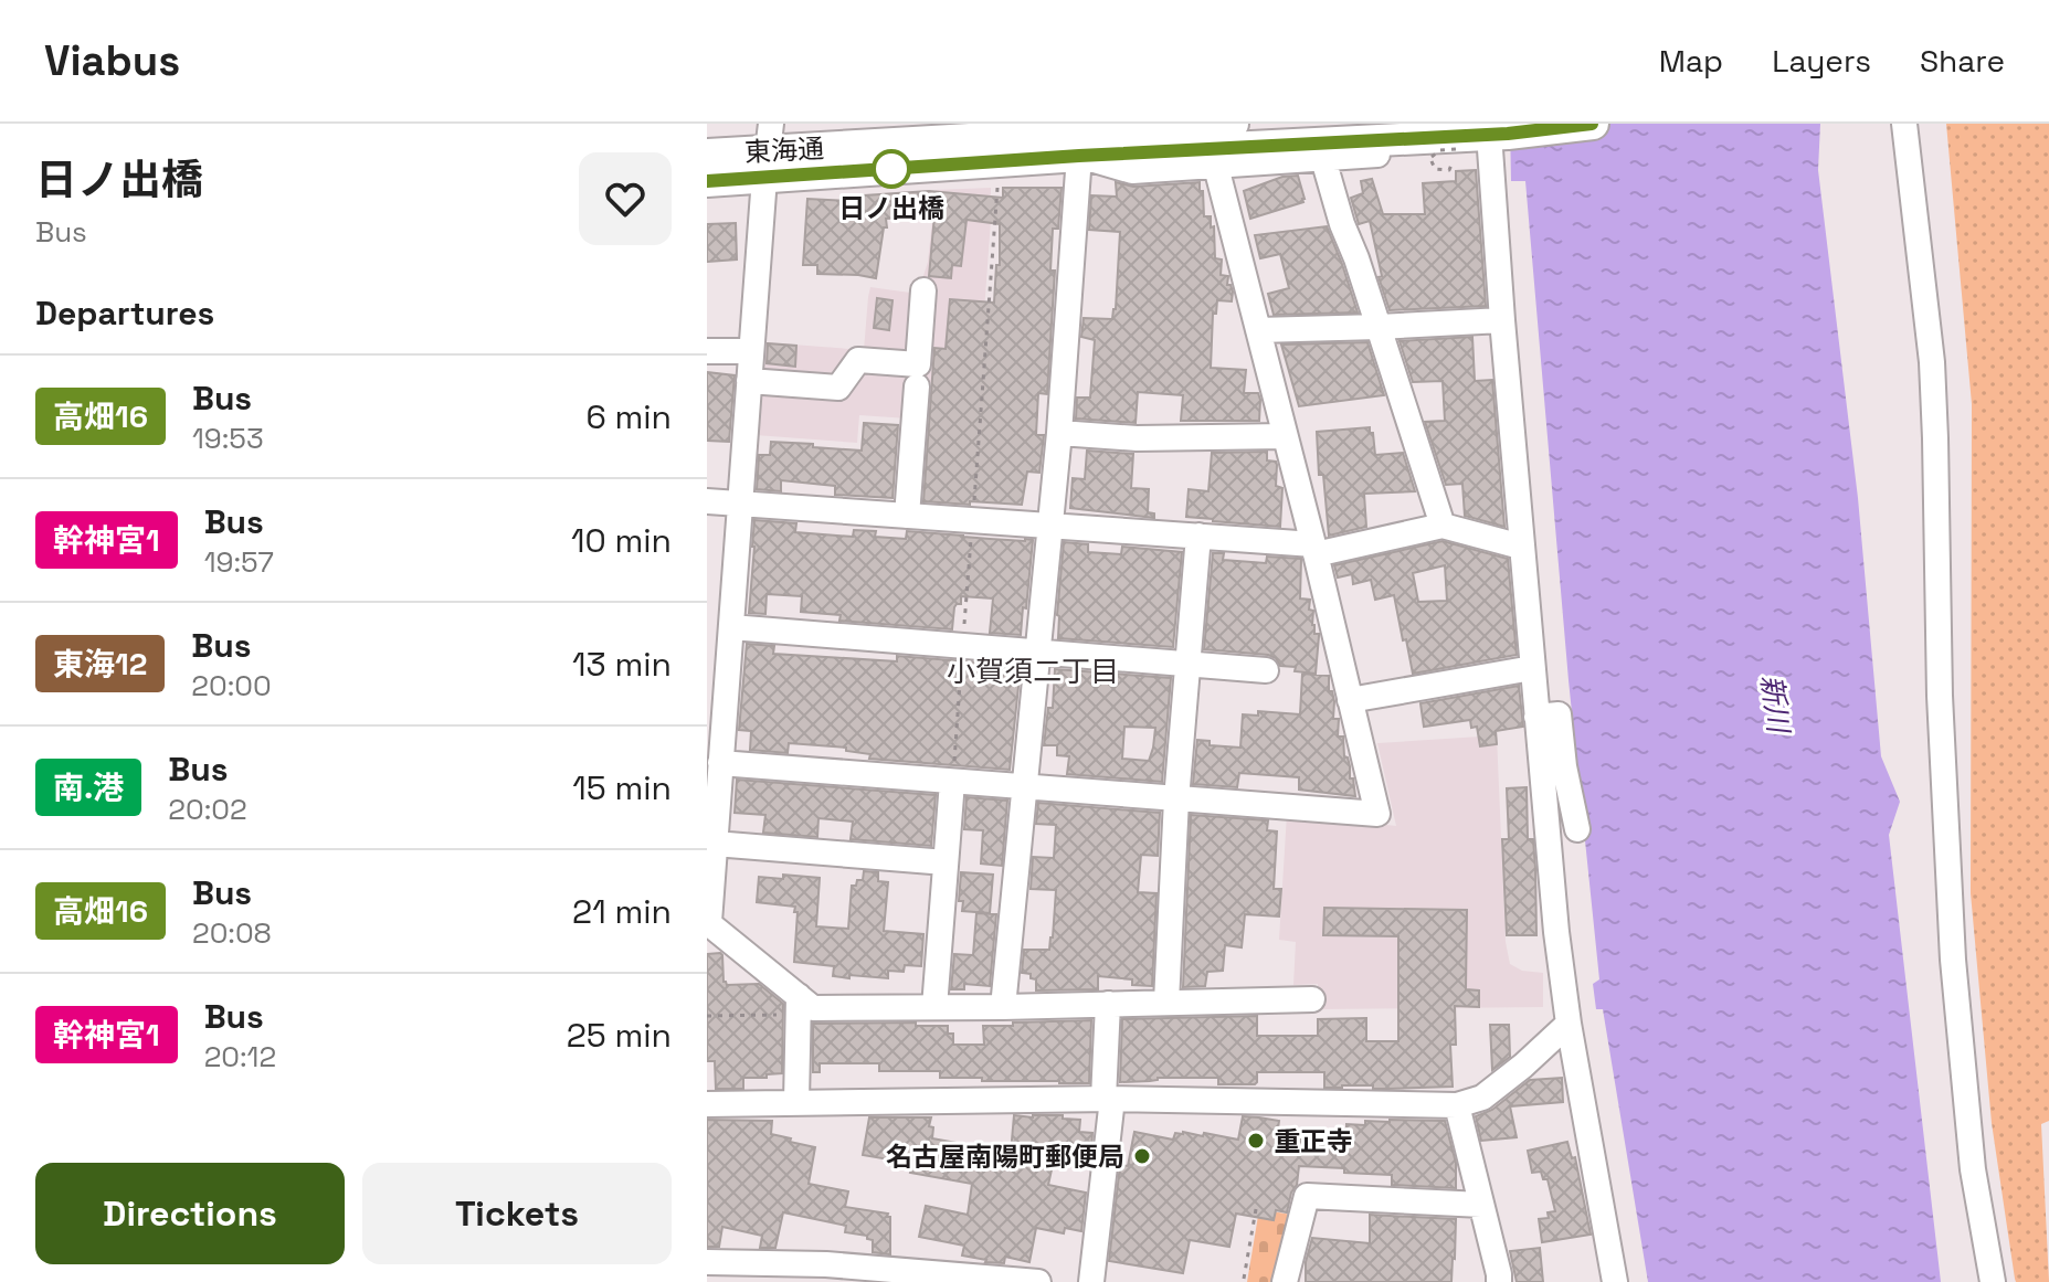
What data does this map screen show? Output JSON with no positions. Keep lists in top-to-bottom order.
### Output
{
  "streets": {
    "main road": ["東海通"]
  },
  "districts": ["小賀須二丁目"],
  "water": ["新川"],
  "places": ["日ノ出橋", "重正寺", "名古屋南陽町郵便局"],
  "lines": ["bus line 高畑16"],
  "page": {
    "header": "Viabus",
    "nav": ["Map", "Layers", "Share"],
    "heading": [
      ["日ノ出橋", "Bus"],
      "Departures"
    ],
    "list": [
      {
        "mark": "高畑16",
        "name": "Bus",
        "note": "19:53",
        "value": "6 min"
      },
      {
        "mark": "幹神宮1",
        "name": "Bus",
        "note": "19:57",
        "value": "10 min"
      },
      {
        "mark": "東海12",
        "name": "Bus",
        "note": "20:00",
        "value": "13 min"
      },
      {
        "mark": "南.港",
        "name": "Bus",
        "note": "20:02",
        "value": "15 min"
      },
      {
        "mark": "高畑16",
        "name": "Bus",
        "note": "20:08",
        "value": "21 min"
      },
      {
        "mark": "幹神宮1",
        "name": "Bus",
        "note": "20:12",
        "value": "25 min"
      }
    ],
    "buttons": ["Directions", "Tickets"]
  }
}
